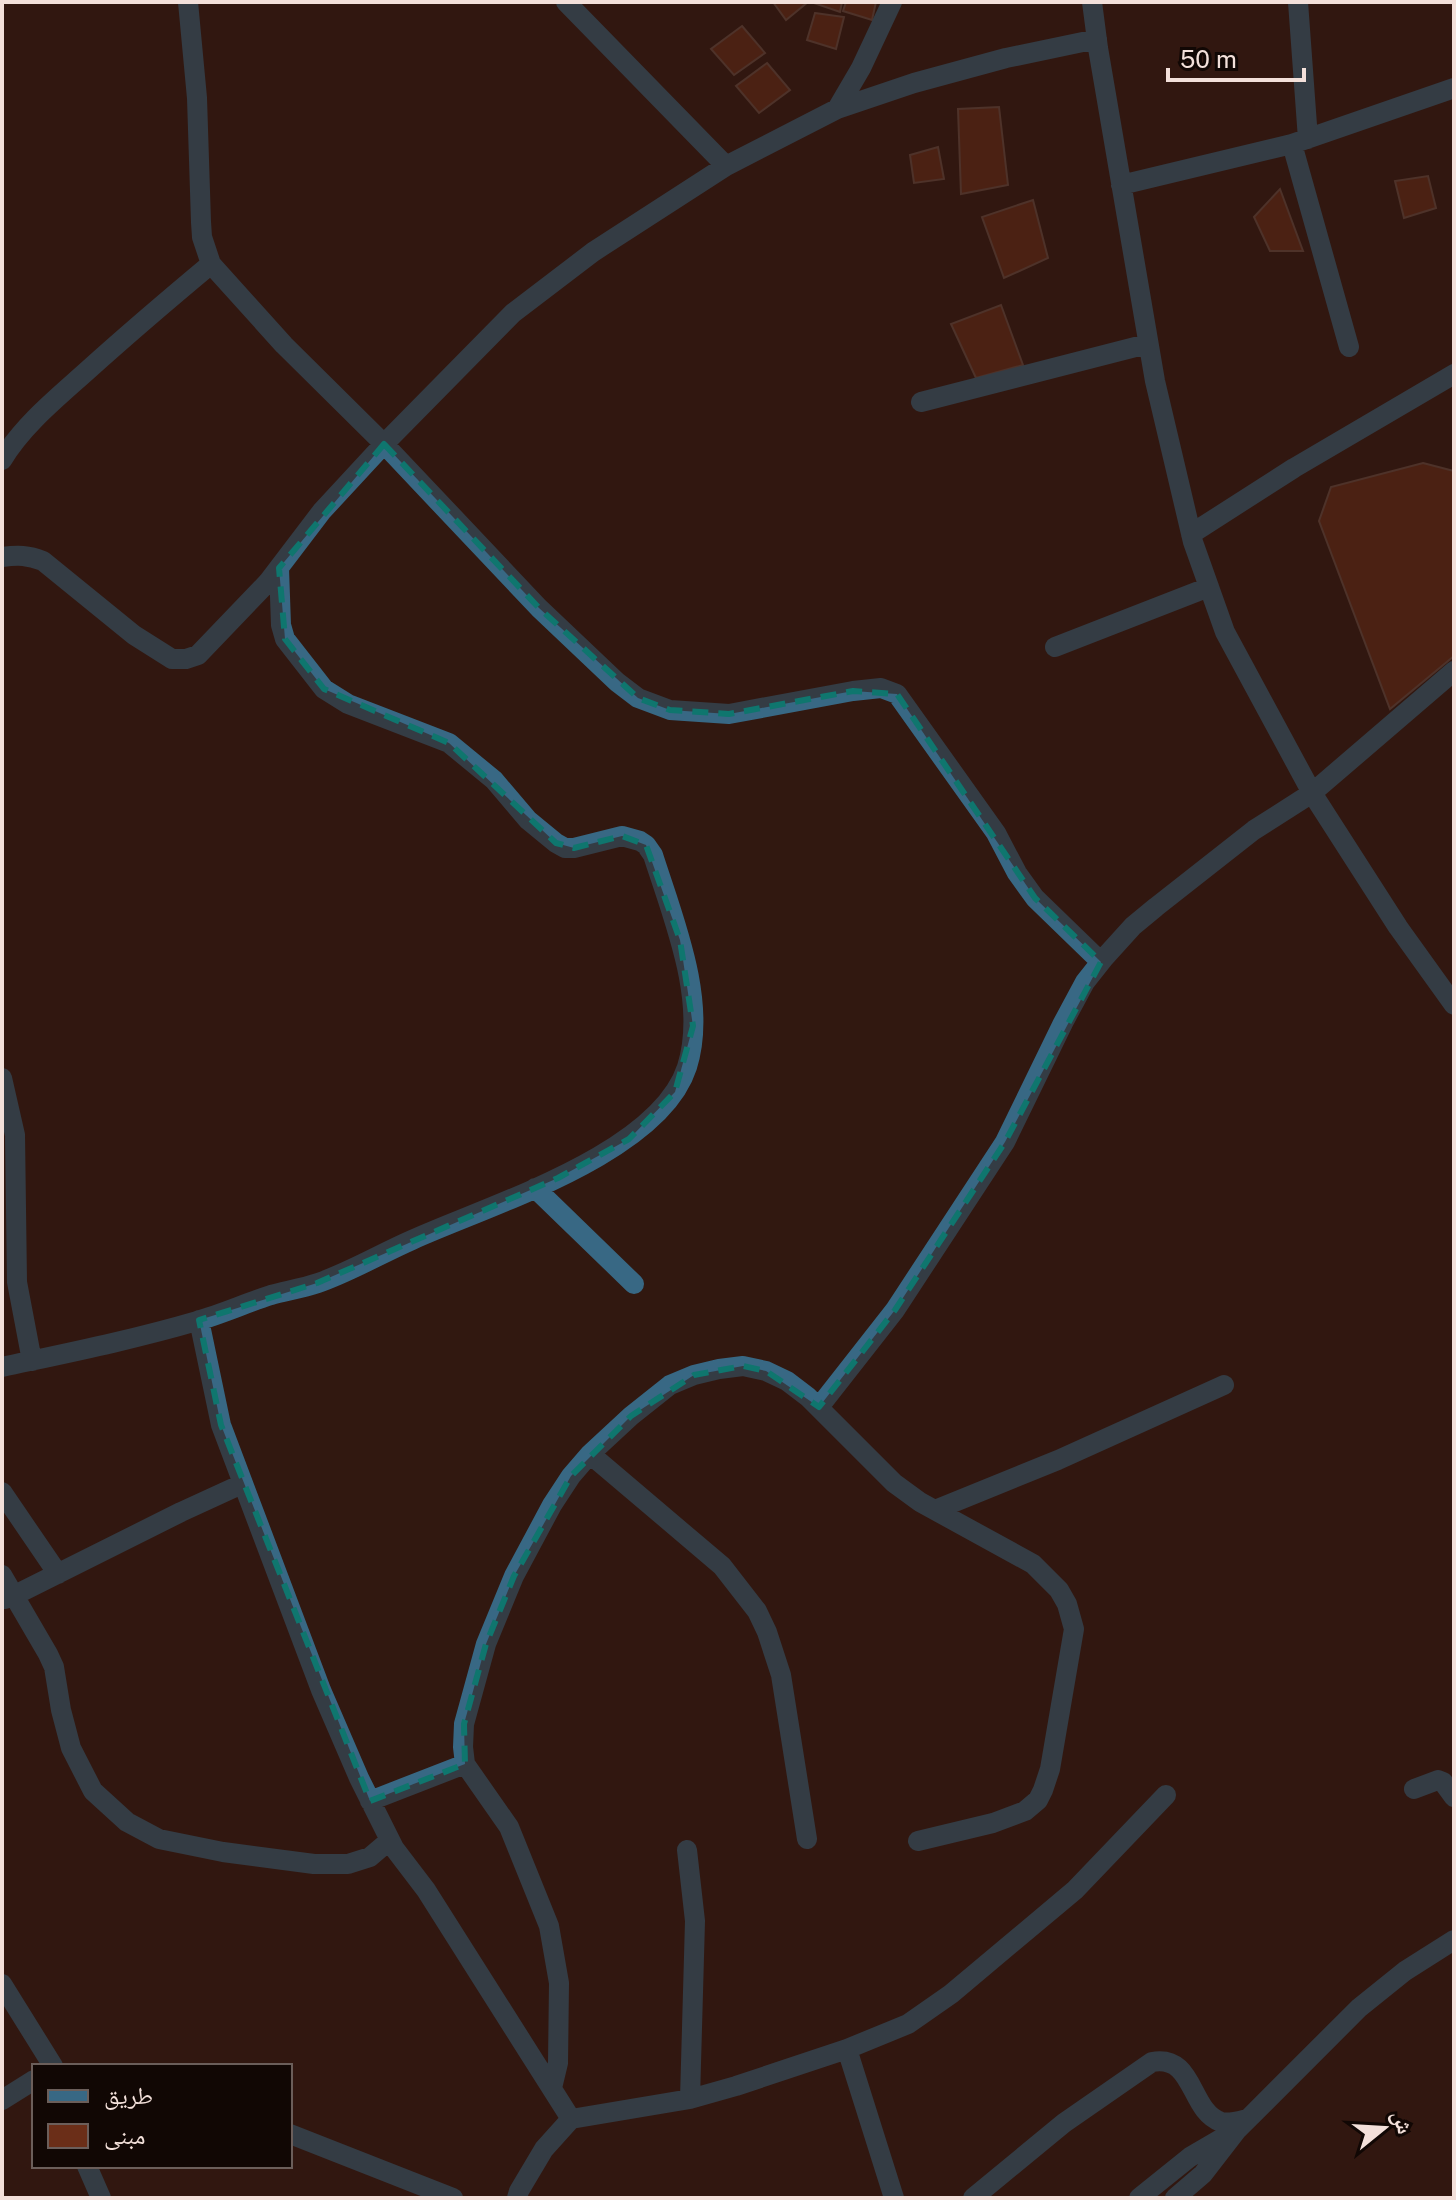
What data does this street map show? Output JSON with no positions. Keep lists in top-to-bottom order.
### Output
{
  "legend": ["طريق", "مبنى"],
  "scale_bar": "50 m",
  "north": "right"
}
